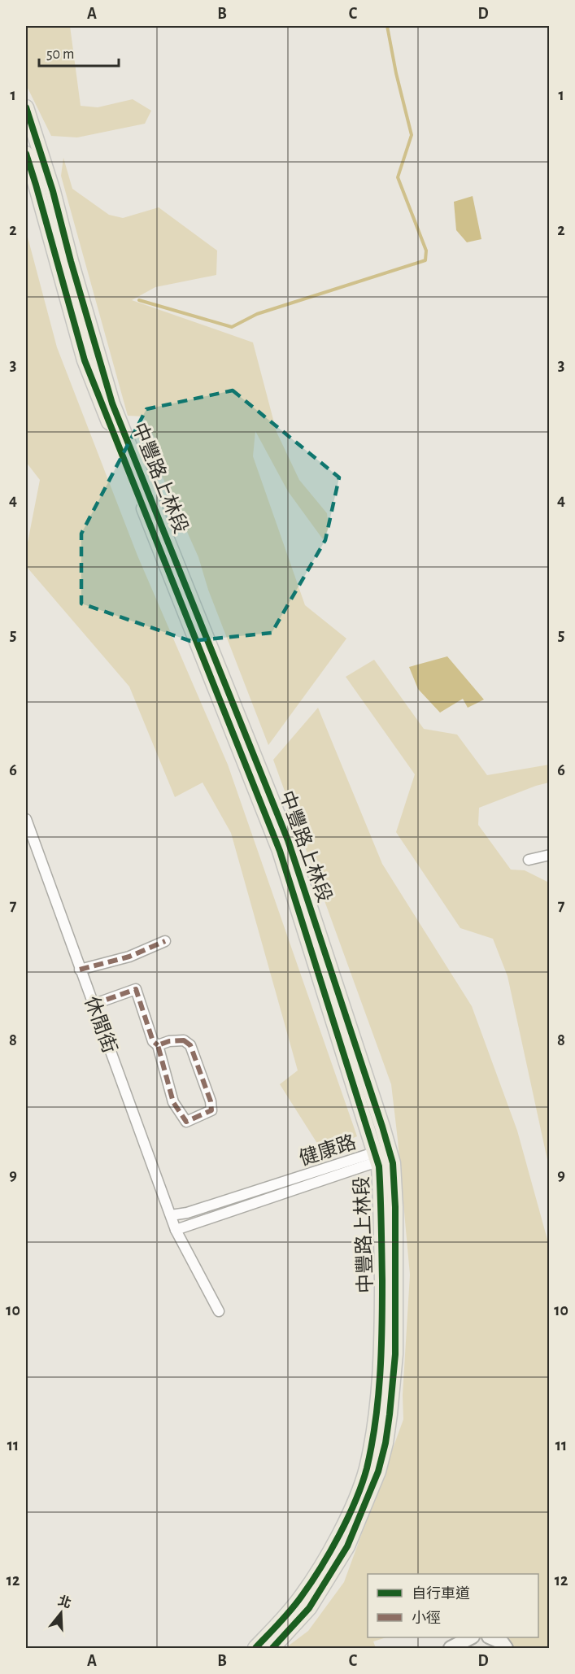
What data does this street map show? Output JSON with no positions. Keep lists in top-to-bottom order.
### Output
{
  "streets": {
    "main road": ["中豐路上林段"],
    "street": ["休閒街", "健康路"]
  },
  "crossings": [
    ["中豐路上林段", "健康路"],
    ["休閒街", "健康路"]
  ],
  "legend": ["自行車道", "小徑"],
  "scale_bar": "50 m",
  "north": "top",
  "grid": {
    "columns": [
      "A",
      "B",
      "C",
      "D"
    ],
    "rows": [
      "1",
      "2",
      "3",
      "4",
      "5",
      "6",
      "7",
      "8",
      "9",
      "10",
      "11",
      "12"
    ]
  }
}
